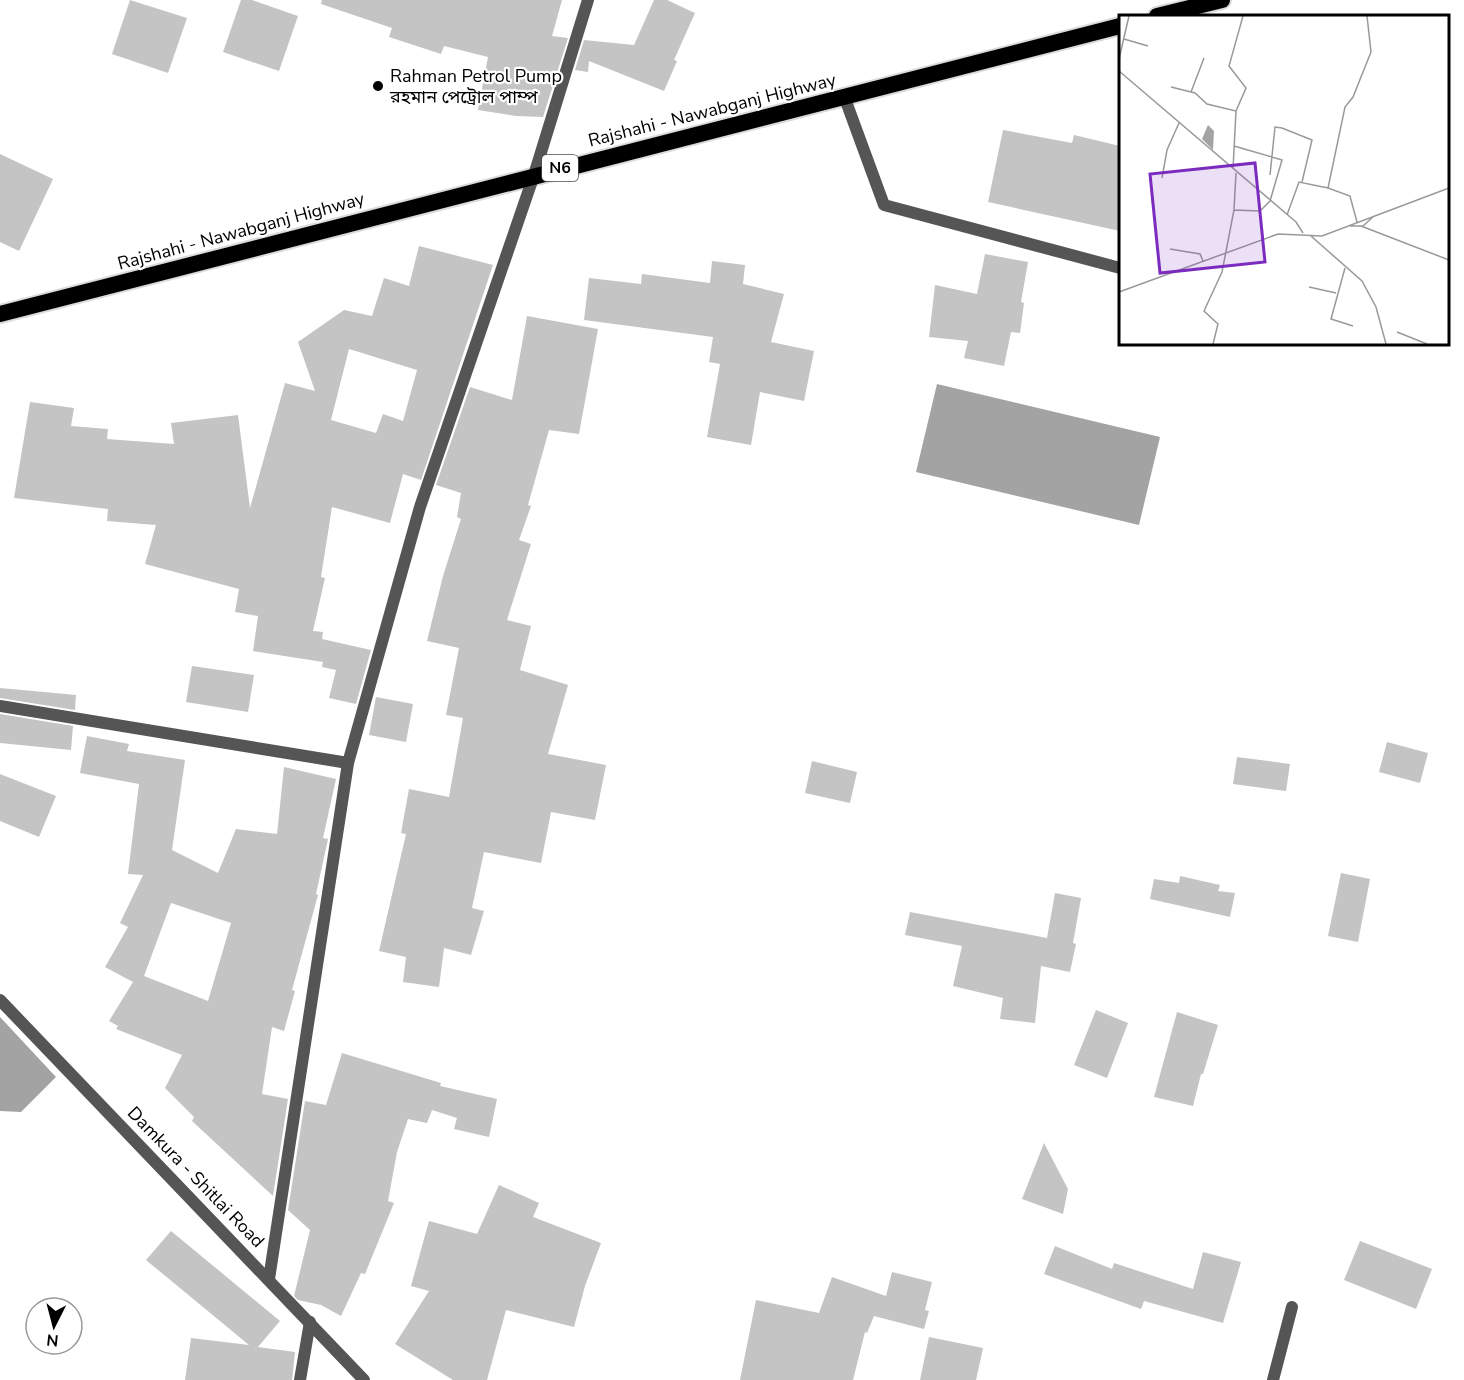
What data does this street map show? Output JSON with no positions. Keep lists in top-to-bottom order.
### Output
{
  "streets": {
    "highway": ["Rajshahi - Nawabganj Highway", "N6"],
    "street": ["Damkura - Shitlai Road"]
  },
  "places": ["Rahman Petrol Pump রহমান পেট্রোল পাম্প"],
  "north": "bottom"
}
